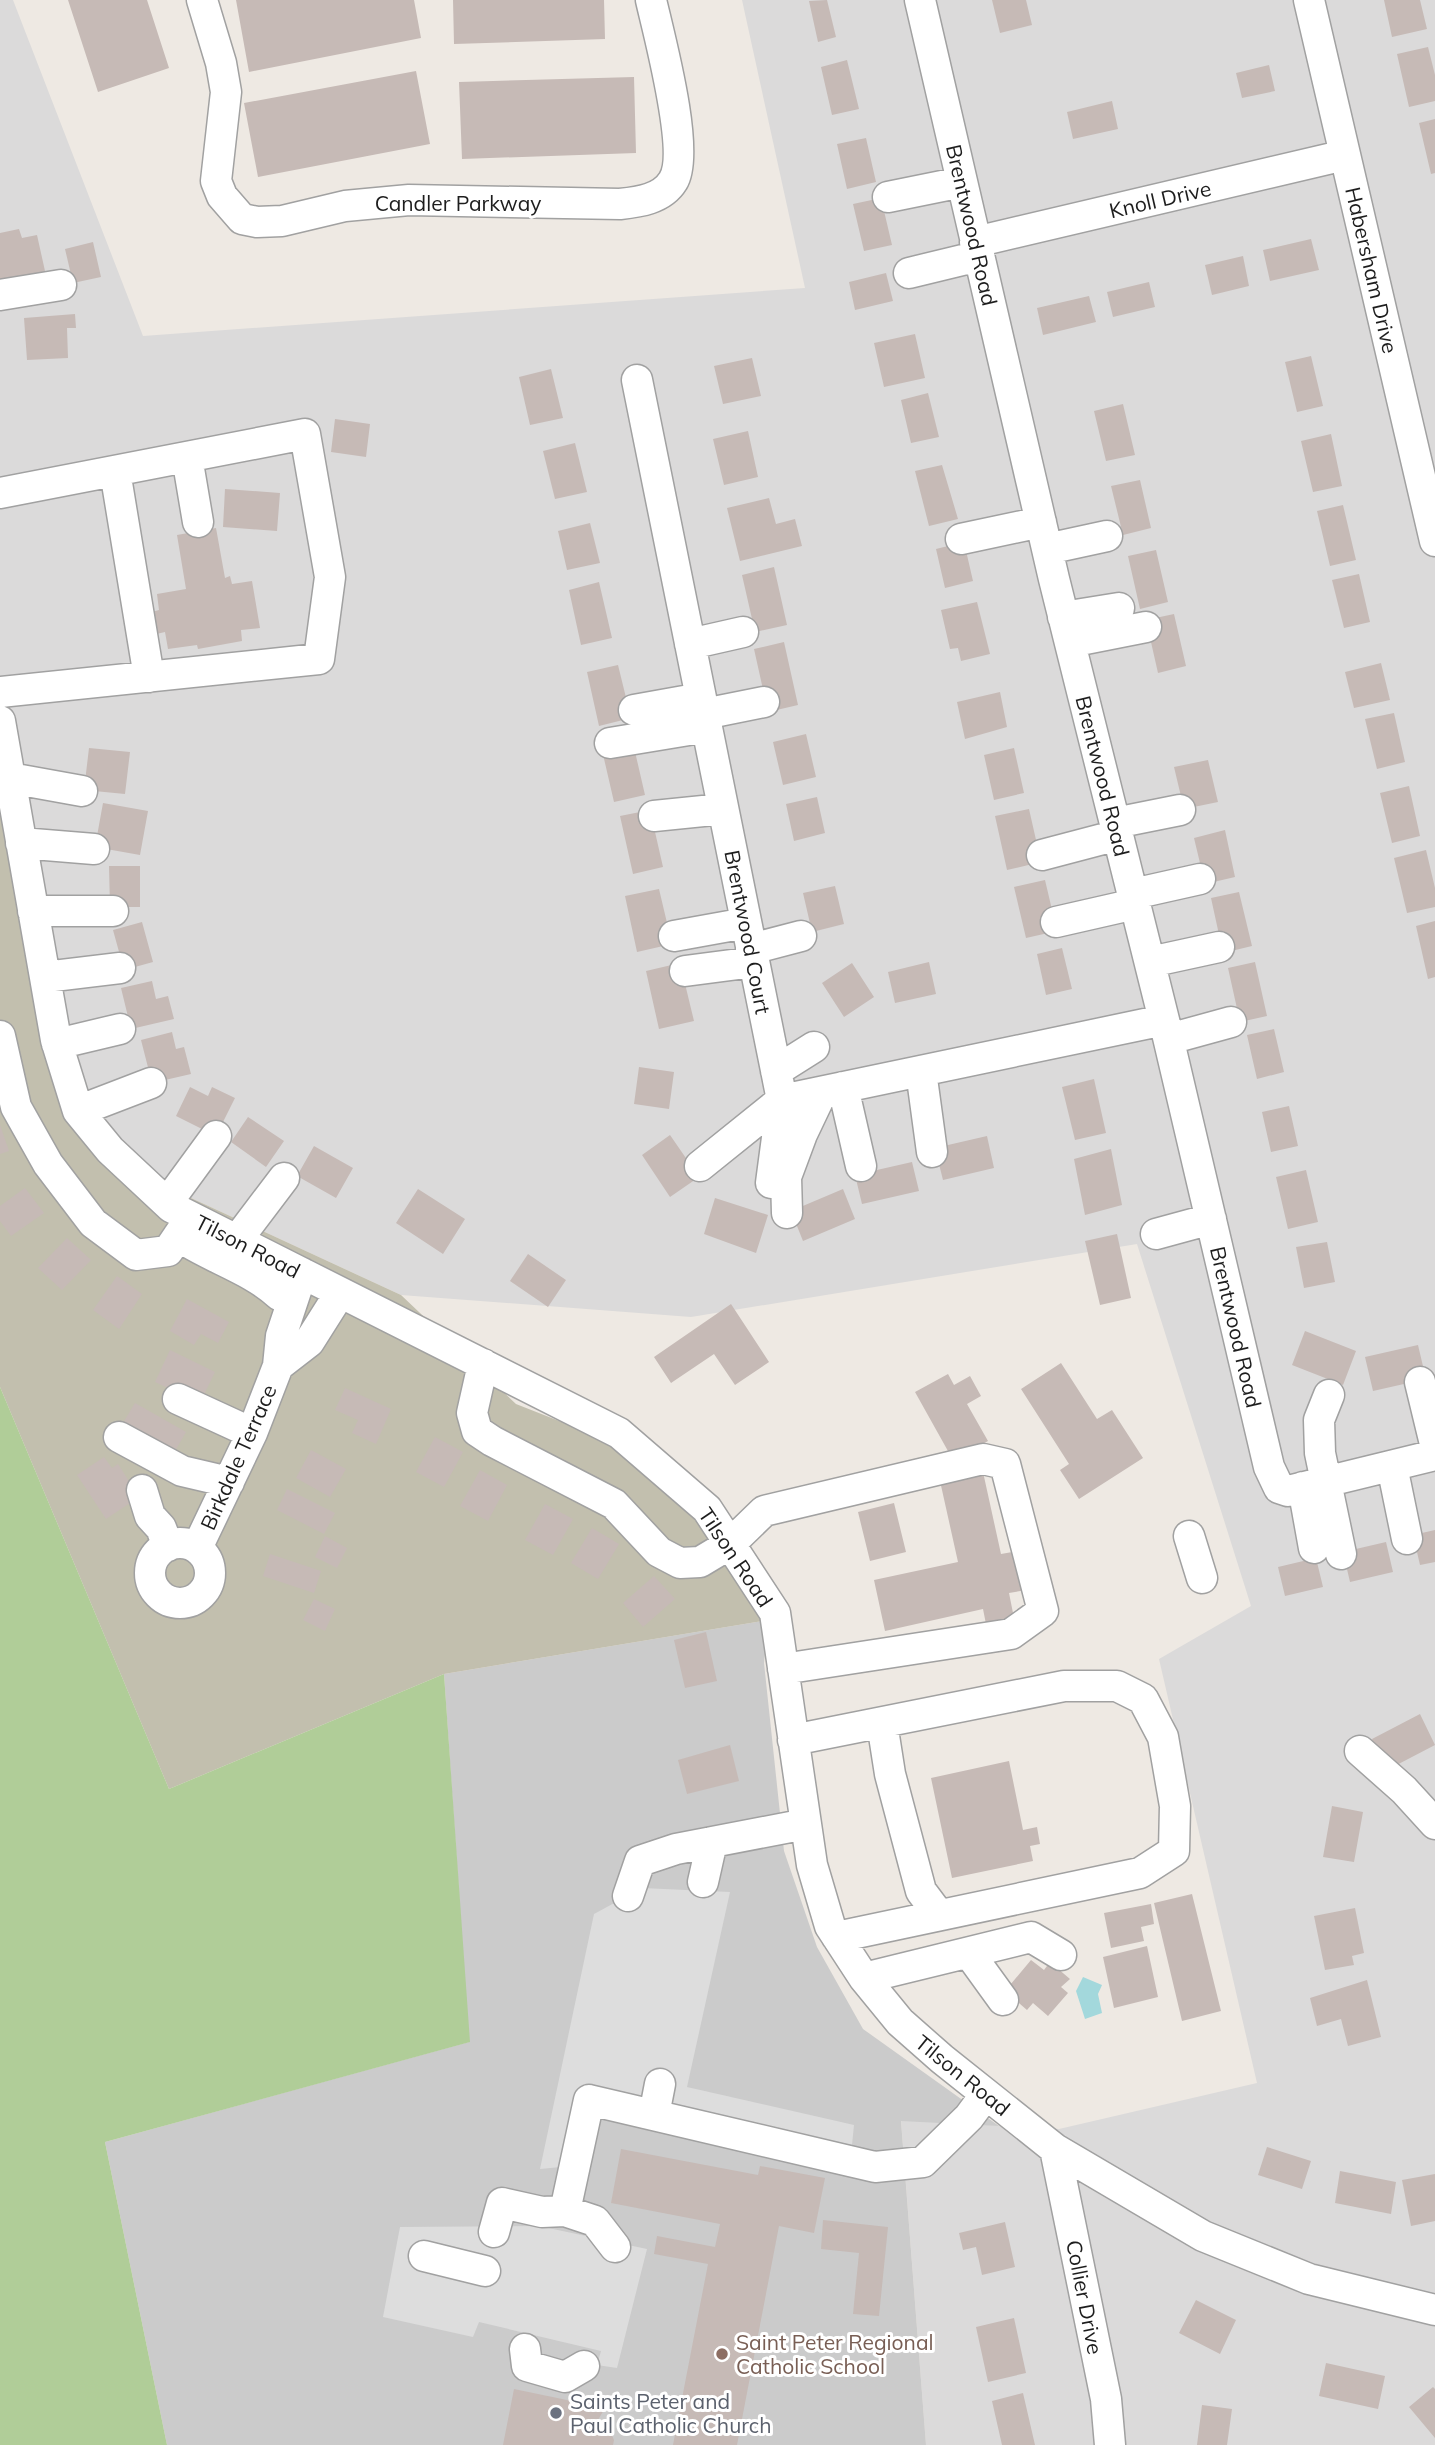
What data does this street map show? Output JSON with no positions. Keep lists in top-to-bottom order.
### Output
{
  "streets": {
    "street": [
      "Knoll Drive",
      "Candler Parkway",
      "Brentwood Road",
      "Habersham Drive",
      "Brentwood Court",
      "Tilson Road",
      "Birkdale Terrace",
      "Collier Drive"
    ]
  },
  "crossings": [
    ["Knoll Drive", "Brentwood Road"],
    ["Knoll Drive", "Habersham Drive"],
    ["Tilson Road", "Birkdale Terrace"],
    ["Tilson Road", "Collier Drive"]
  ],
  "places": ["Saint Peter Regional Catholic School", "Saints Peter and Paul Catholic Church"]
}
